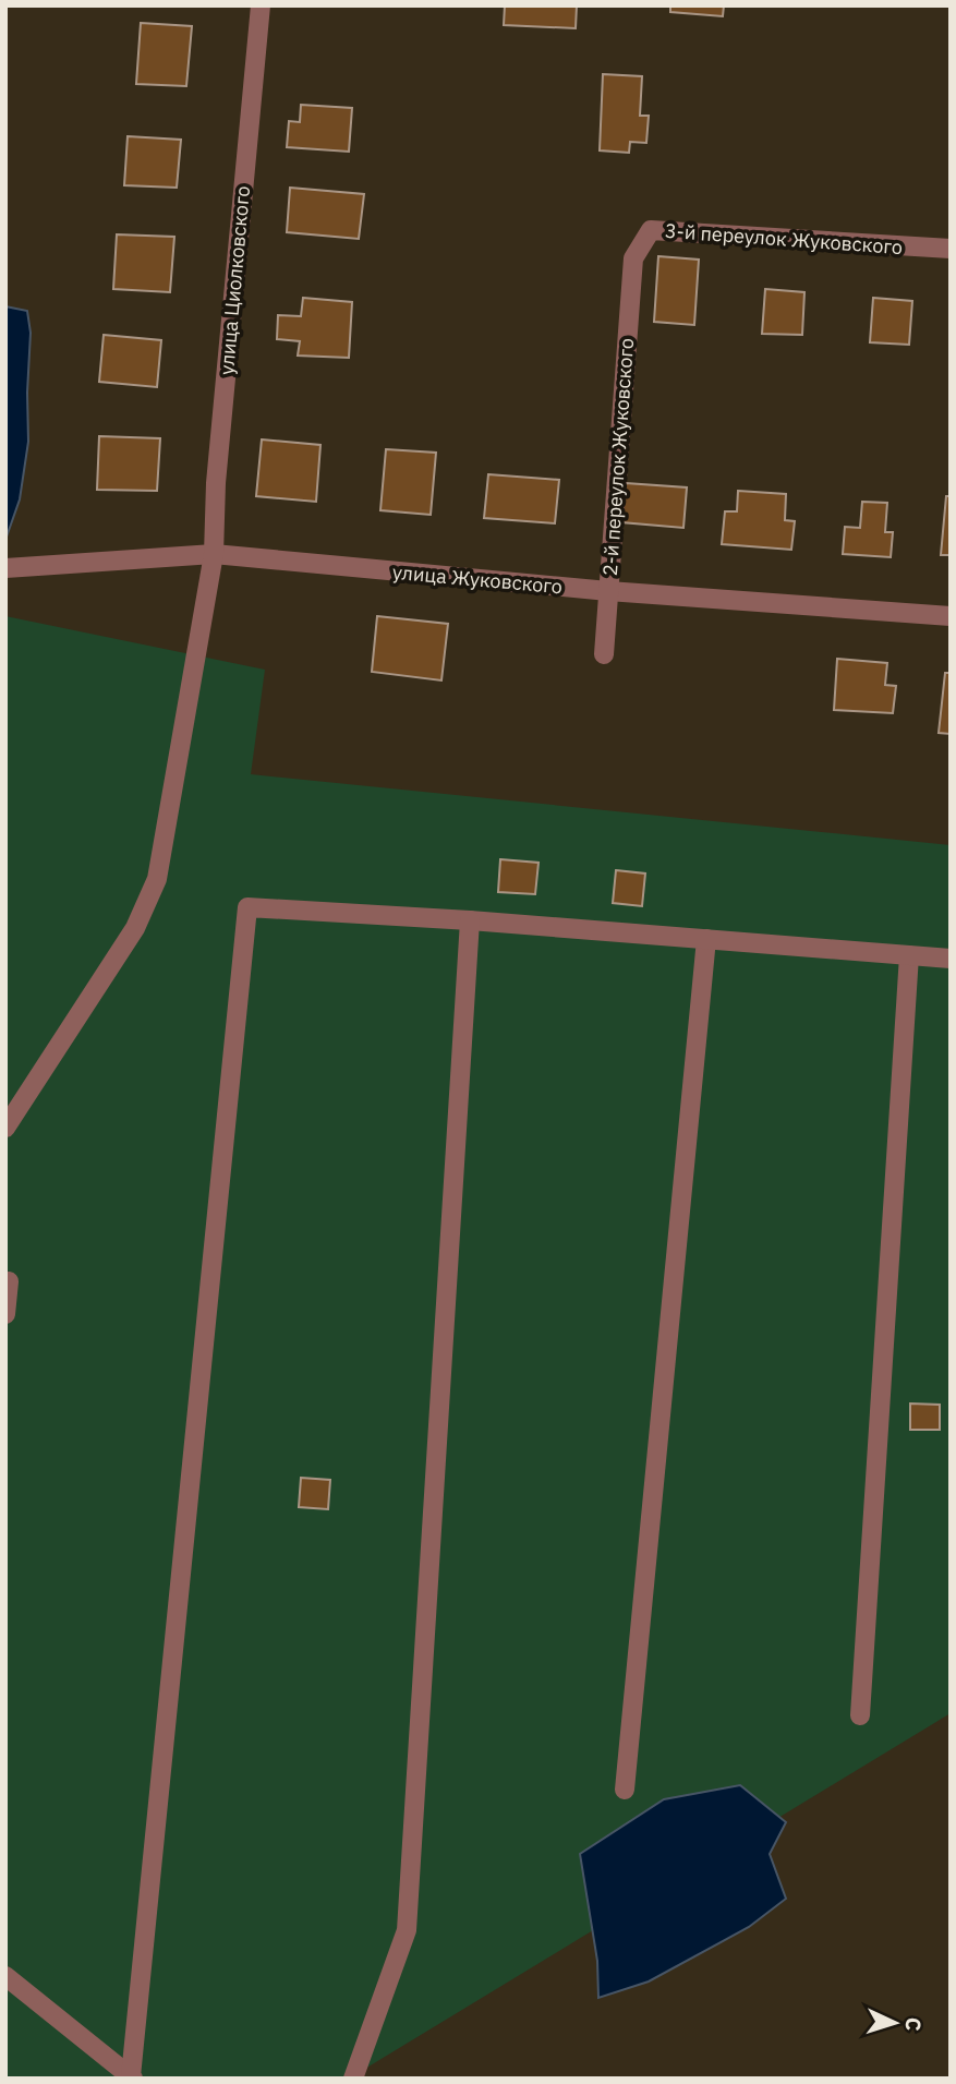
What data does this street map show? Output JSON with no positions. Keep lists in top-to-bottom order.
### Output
{
  "streets": {
    "street": [
      "3-й переулок Жуковского",
      "улица Циолковского",
      "2-й переулок Жуковского",
      "улица Жуковского"
    ]
  },
  "crossings": [
    ["3-й переулок Жуковского", "2-й переулок Жуковского"],
    ["улица Циолковского", "улица Жуковского"],
    ["2-й переулок Жуковского", "улица Жуковского"]
  ],
  "north": "right"
}
